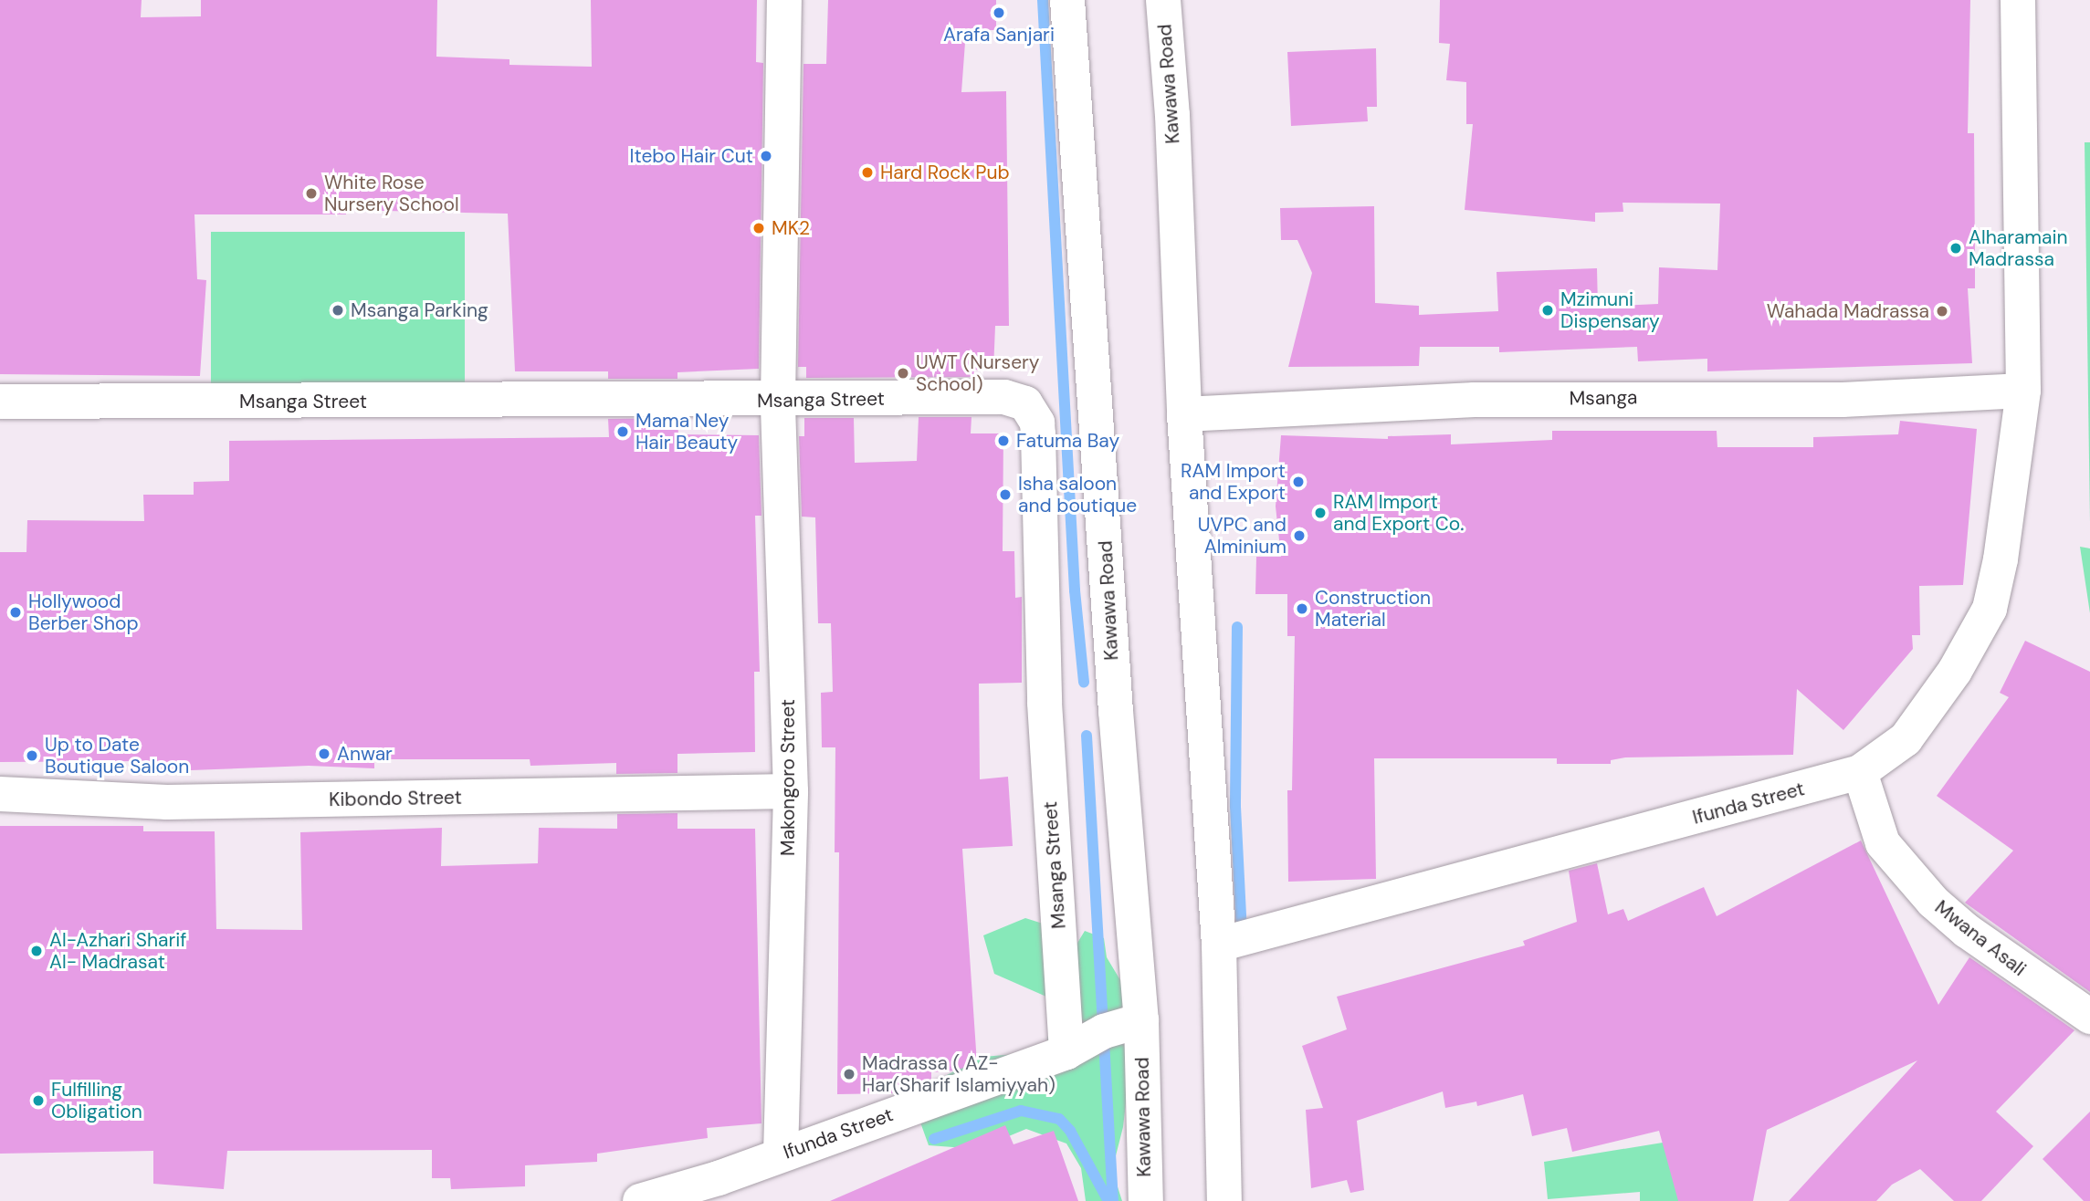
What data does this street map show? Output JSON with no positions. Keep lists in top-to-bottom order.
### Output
{
  "streets": {
    "street": [
      "Kawawa Road",
      "Msanga",
      "Msanga Street",
      "Makongoro Street",
      "Kibondo Street",
      "Ifunda Street",
      "Mwana Asali"
    ]
  },
  "crossings": [
    ["Kawawa Road", "Msanga"],
    ["Kawawa Road", "Ifunda Street"],
    ["Msanga", "Ifunda Street"],
    ["Msanga Street", "Makongoro Street"],
    ["Msanga Street", "Ifunda Street"],
    ["Makongoro Street", "Kibondo Street"],
    ["Makongoro Street", "Ifunda Street"],
    ["Ifunda Street", "Mwana Asali"]
  ],
  "places": [
    "Arafa Sanjari",
    "Itebo Hair Cut",
    "Hard Rock Pub",
    "White Rose Nursery School",
    "MK2",
    "Alharamain Madrassa",
    "Msanga Parking",
    "Mzimuni Dispensary",
    "Wahada Madrassa",
    "UWT (Nursery School)",
    "Mama Ney Hair Beauty",
    "Fatuma Bay",
    "RAM Import and Export",
    "Isha saloon and boutique",
    "RAM Import and Export Co.",
    "UVPC and Alminium",
    "Construction Material",
    "Hollywood Berber Shop",
    "Anwar",
    "Up to Date Boutique Saloon",
    "Al-Azhari Sharif Al- Madrasat",
    "Madrassa ( AZ- Har(Sharif Islamiyyah)",
    "Fulfilling Obligation"
  ]
}
